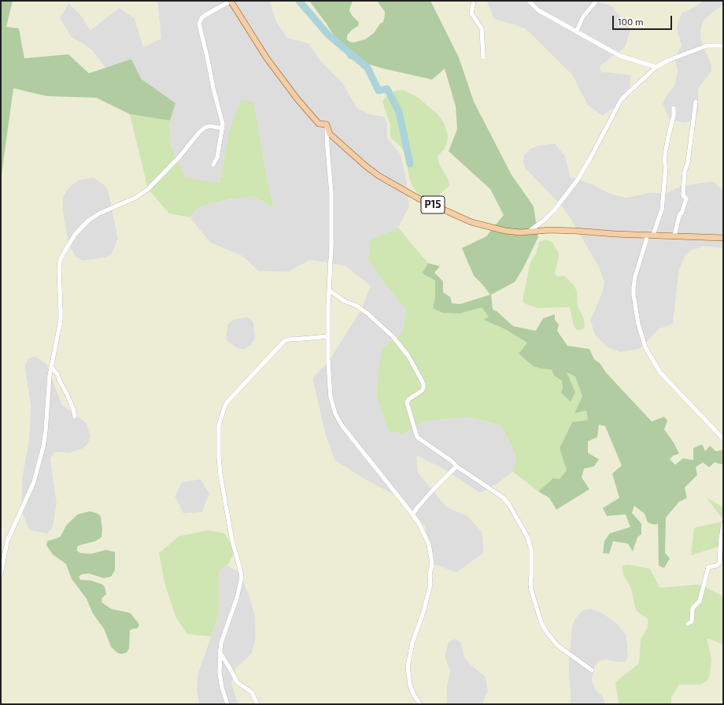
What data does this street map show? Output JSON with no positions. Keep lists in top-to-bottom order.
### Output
{
  "streets": {
    "main road": ["P15"]
  },
  "scale_bar": "100 m"
}
